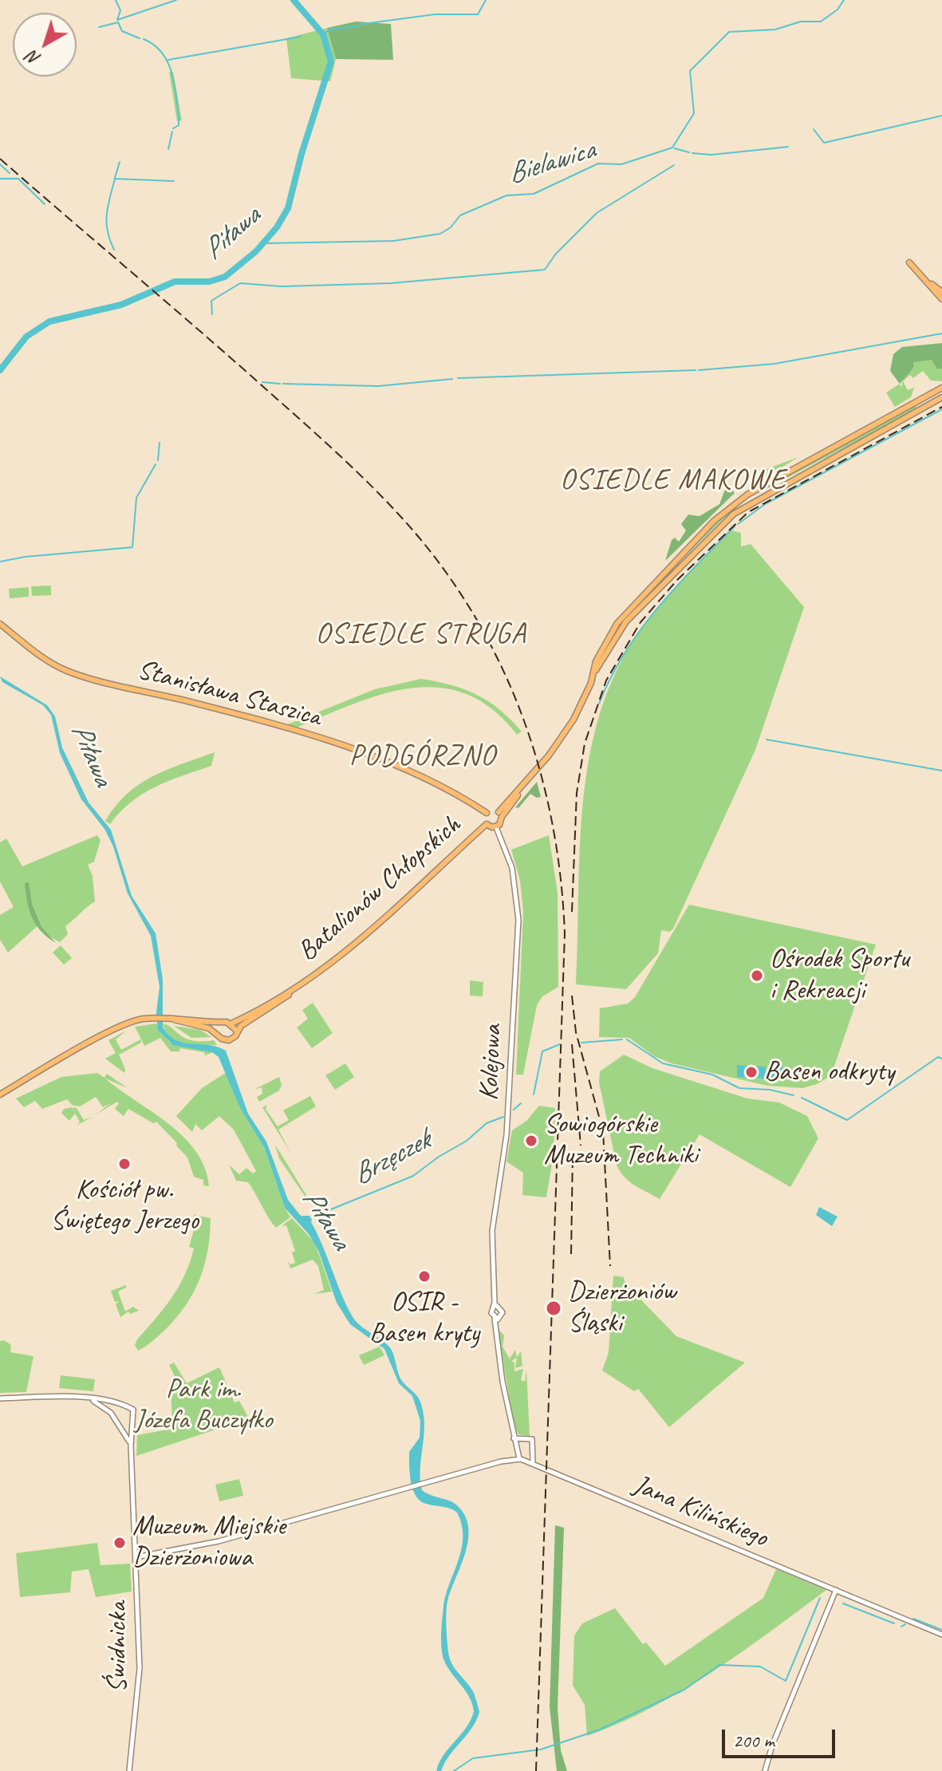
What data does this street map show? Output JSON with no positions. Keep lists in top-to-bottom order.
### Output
{
  "streets": {
    "main road": ["Stanisława Staszica", "Batalionów Chłopskich"],
    "street": ["Kolejowa", "Jana Kilińskiego", "Świdnicka"]
  },
  "crossings": [
    ["Stanisława Staszica", "Batalionów Chłopskich"],
    ["Stanisława Staszica", "Kolejowa"],
    ["Batalionów Chłopskich", "Kolejowa"]
  ],
  "districts": ["OSIEDLE MAKOWE", "OSIEDLE STRUGA", "PODGÓRZNO"],
  "water": ["Bielawica", "Piława", "Brzęczek"],
  "parks": ["Park im. Józefa Buczyłko"],
  "places": [
    "Ośrodek Sportu i Rekreacji",
    "Basen odkryty",
    "Sowiogórskie Muzeum Techniki",
    "Kościół pw. Świętego Jerzego",
    "OSIR - Basen kryty",
    "Dzierżoniów Śląski",
    "Muzeum Miejskie Dzierżoniowa"
  ],
  "scale_bar": "200 m",
  "north": "bottom left"
}
